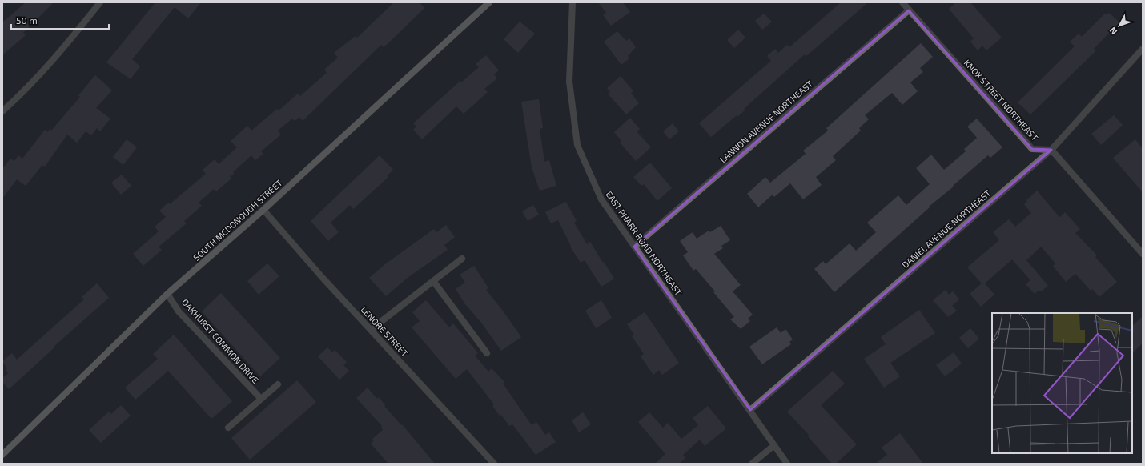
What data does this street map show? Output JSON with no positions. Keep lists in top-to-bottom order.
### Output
{
  "streets": {
    "street": [
      "KNOX STREET NORTHEAST",
      "LANNON AVENUE NORTHEAST",
      "SOUTH MCDONOUGH STREET",
      "DANIEL AVENUE NORTHEAST",
      "EAST PHARR ROAD NORTHEAST",
      "LENORE STREET",
      "OAKHURST COMMON DRIVE"
    ]
  },
  "crossings": [
    ["KNOX STREET NORTHEAST", "LANNON AVENUE NORTHEAST"],
    ["KNOX STREET NORTHEAST", "DANIEL AVENUE NORTHEAST"],
    ["LANNON AVENUE NORTHEAST", "EAST PHARR ROAD NORTHEAST"],
    ["SOUTH MCDONOUGH STREET", "LENORE STREET"],
    ["SOUTH MCDONOUGH STREET", "OAKHURST COMMON DRIVE"],
    ["DANIEL AVENUE NORTHEAST", "EAST PHARR ROAD NORTHEAST"]
  ],
  "scale_bar": "50 m",
  "north": "bottom left"
}
